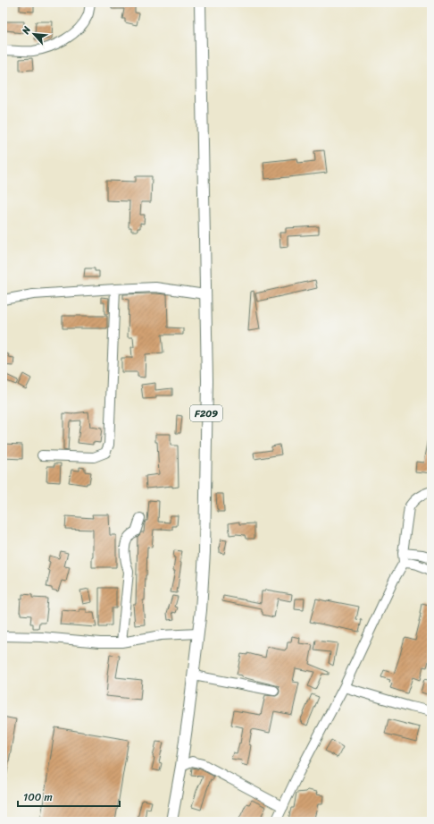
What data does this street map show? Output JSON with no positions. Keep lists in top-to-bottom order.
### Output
{
  "streets": {
    "main road": ["F209"]
  },
  "scale_bar": "100 m",
  "north": "top left"
}
